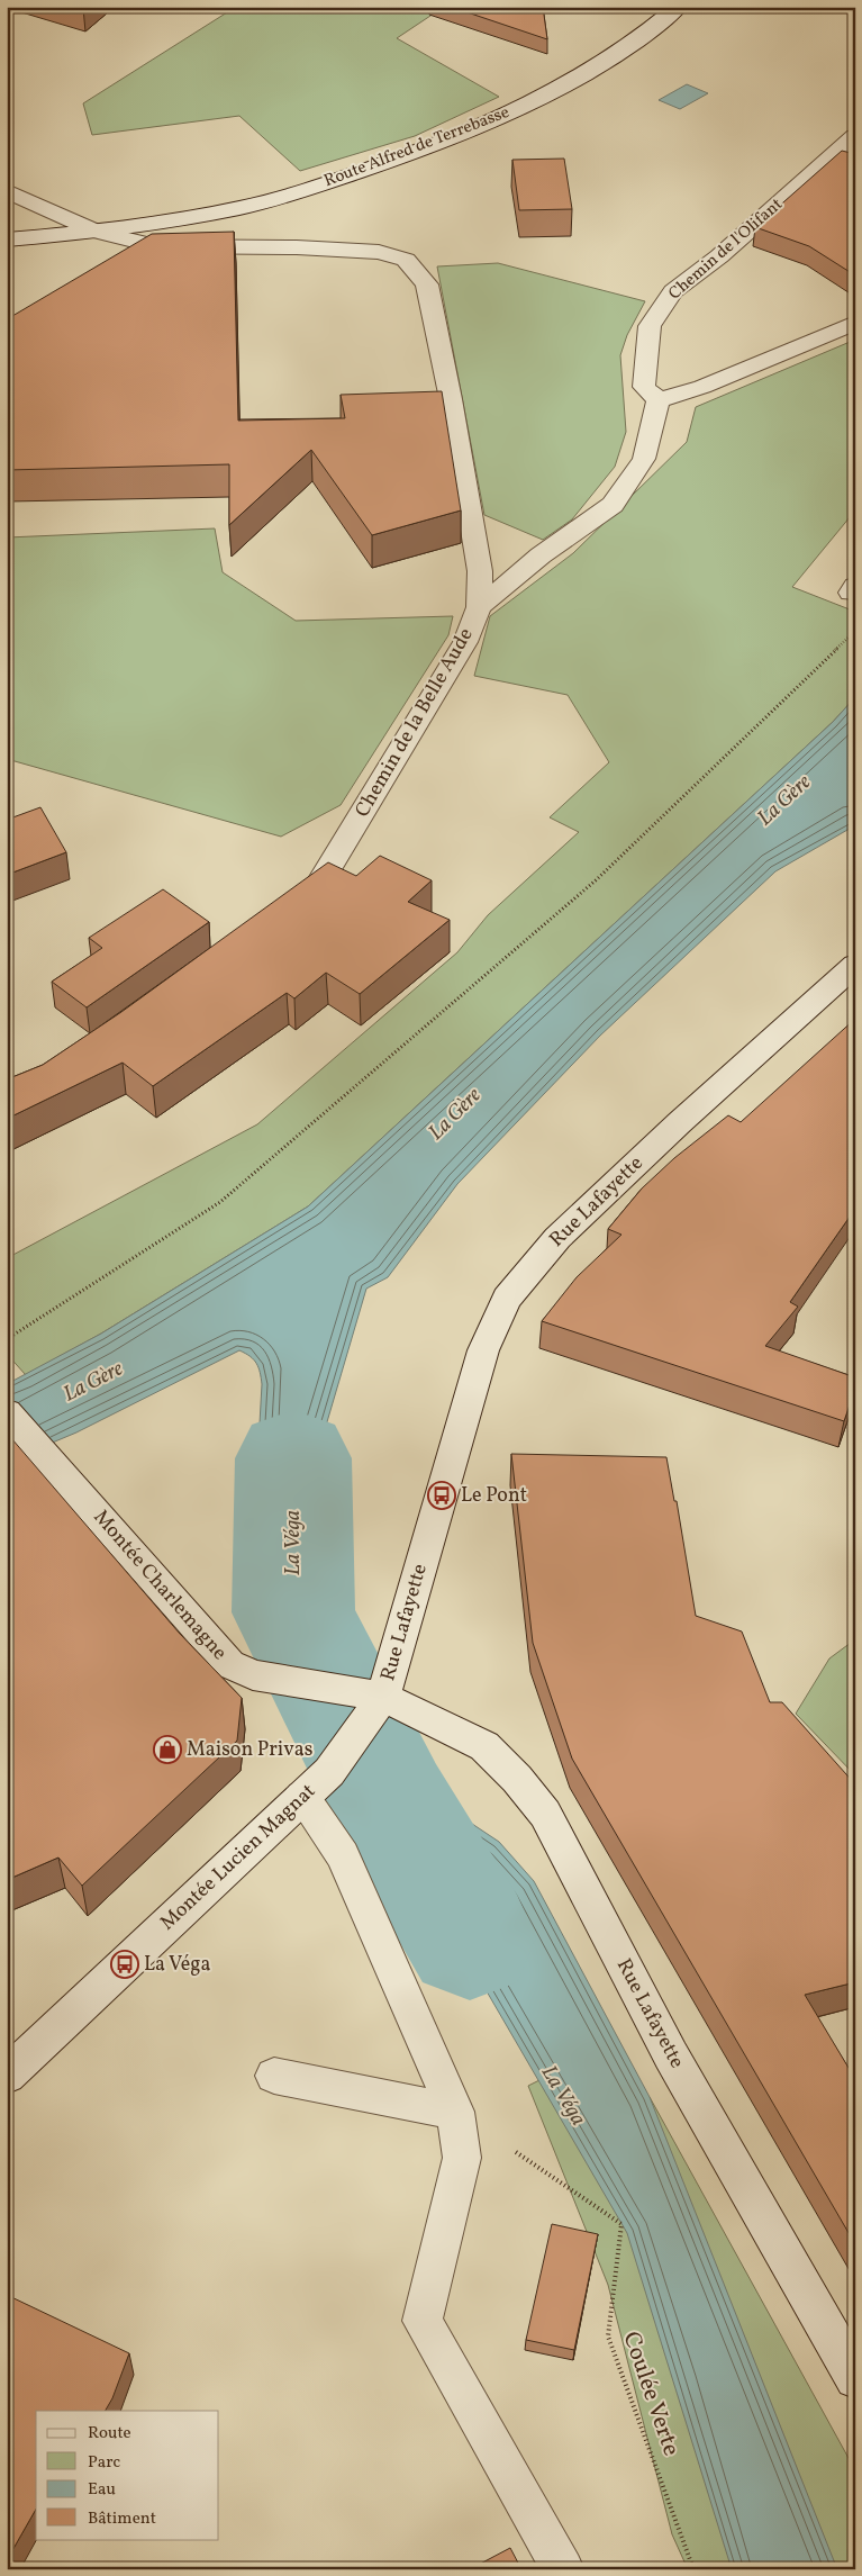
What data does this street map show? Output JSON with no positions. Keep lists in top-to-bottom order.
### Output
{
  "streets": {
    "street": [
      "Route Alfred de Terrebasse",
      "Chemin de l'Olifant",
      "Chemin de la Belle Aude",
      "Rue Lafayette",
      "Montée Charlemagne",
      "Montée Lucien Magnat"
    ],
    "path": ["Coulée Verte"]
  },
  "crossings": [
    ["Route Alfred de Terrebasse", "Chemin de la Belle Aude"],
    ["Rue Lafayette", "Montée Charlemagne"],
    ["Rue Lafayette", "Montée Lucien Magnat"],
    ["Montée Charlemagne", "Montée Lucien Magnat"]
  ],
  "water": ["La Gère", "La Véga"],
  "places": {
    "bus stop": ["Le Pont", "La Véga"],
    "shop": ["Maison Privas"]
  },
  "legend": [
    "Route",
    "Parc",
    "Eau",
    "Bâtiment"
  ]
}
